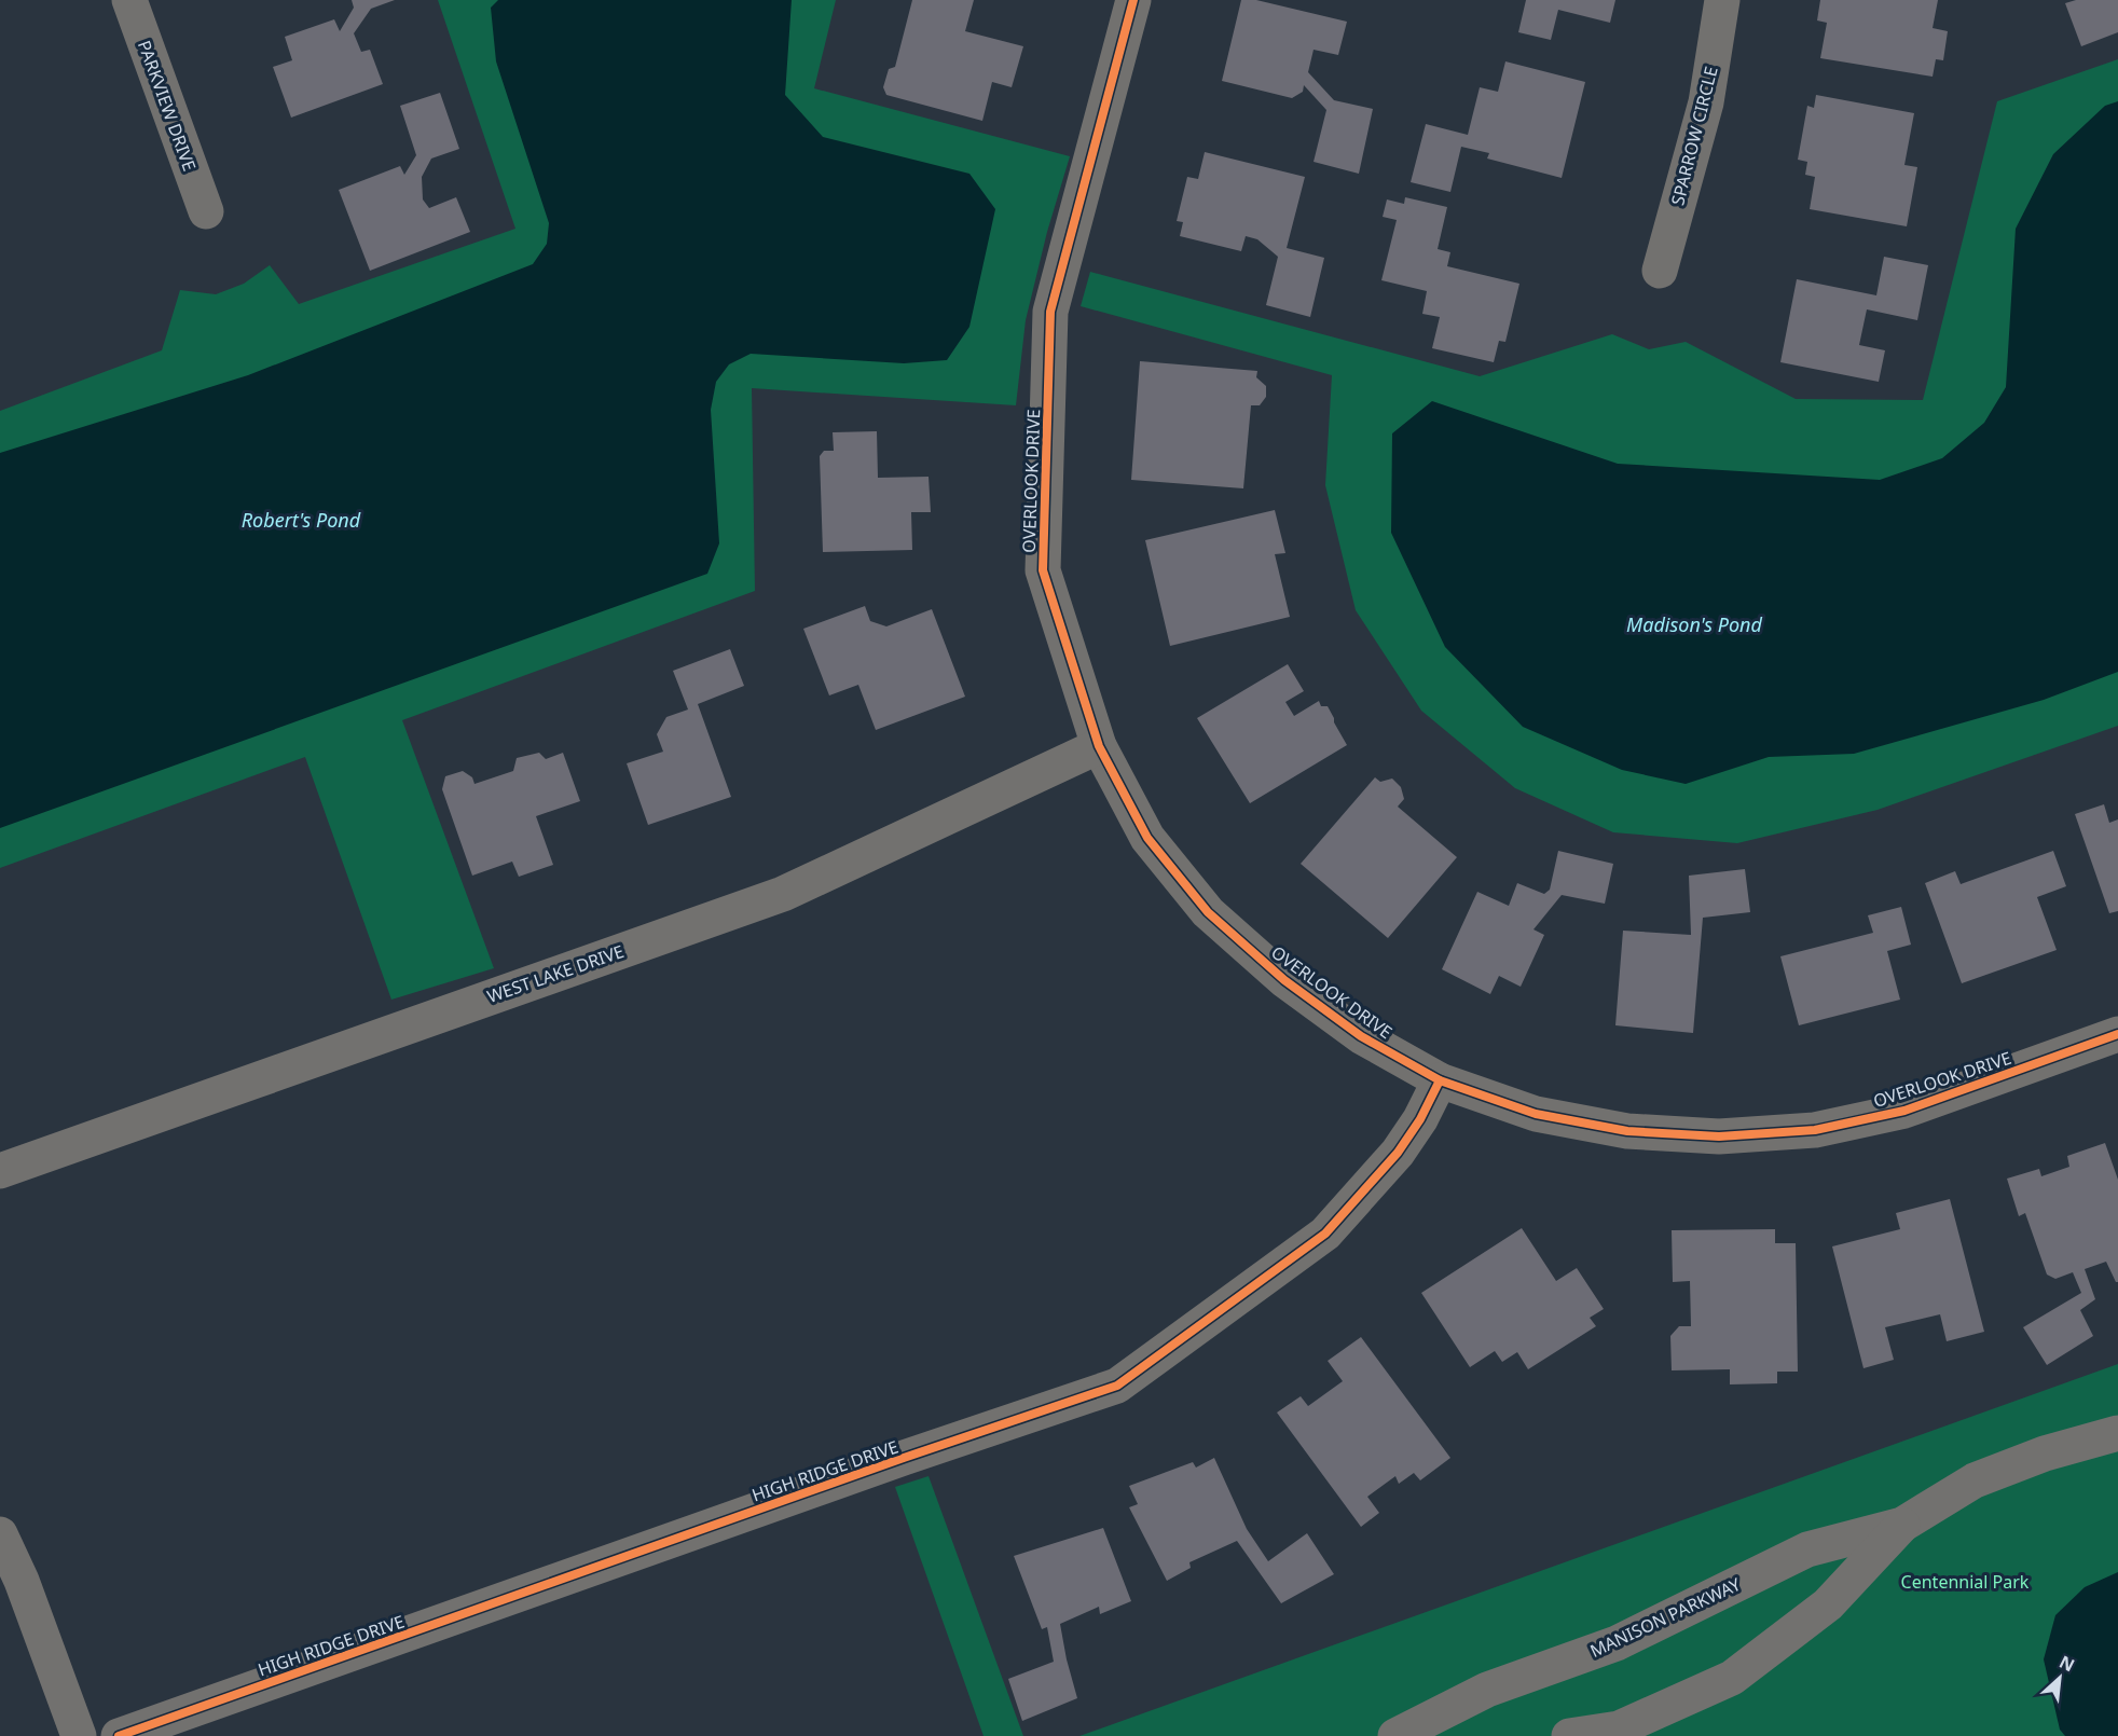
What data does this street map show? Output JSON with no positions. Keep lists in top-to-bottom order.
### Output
{
  "streets": {
    "street": [
      "PARKVIEW DRIVE",
      "SPARROW CIRCLE",
      "OVERLOOK DRIVE",
      "WEST LAKE DRIVE",
      "HIGH RIDGE DRIVE",
      "MANISON PARKWAY"
    ]
  },
  "crossings": [
    ["OVERLOOK DRIVE", "WEST LAKE DRIVE"],
    ["OVERLOOK DRIVE", "HIGH RIDGE DRIVE"]
  ],
  "water": ["Robert's Pond", "Madison's Pond"],
  "parks": ["Centennial Park"],
  "north": "top right"
}
